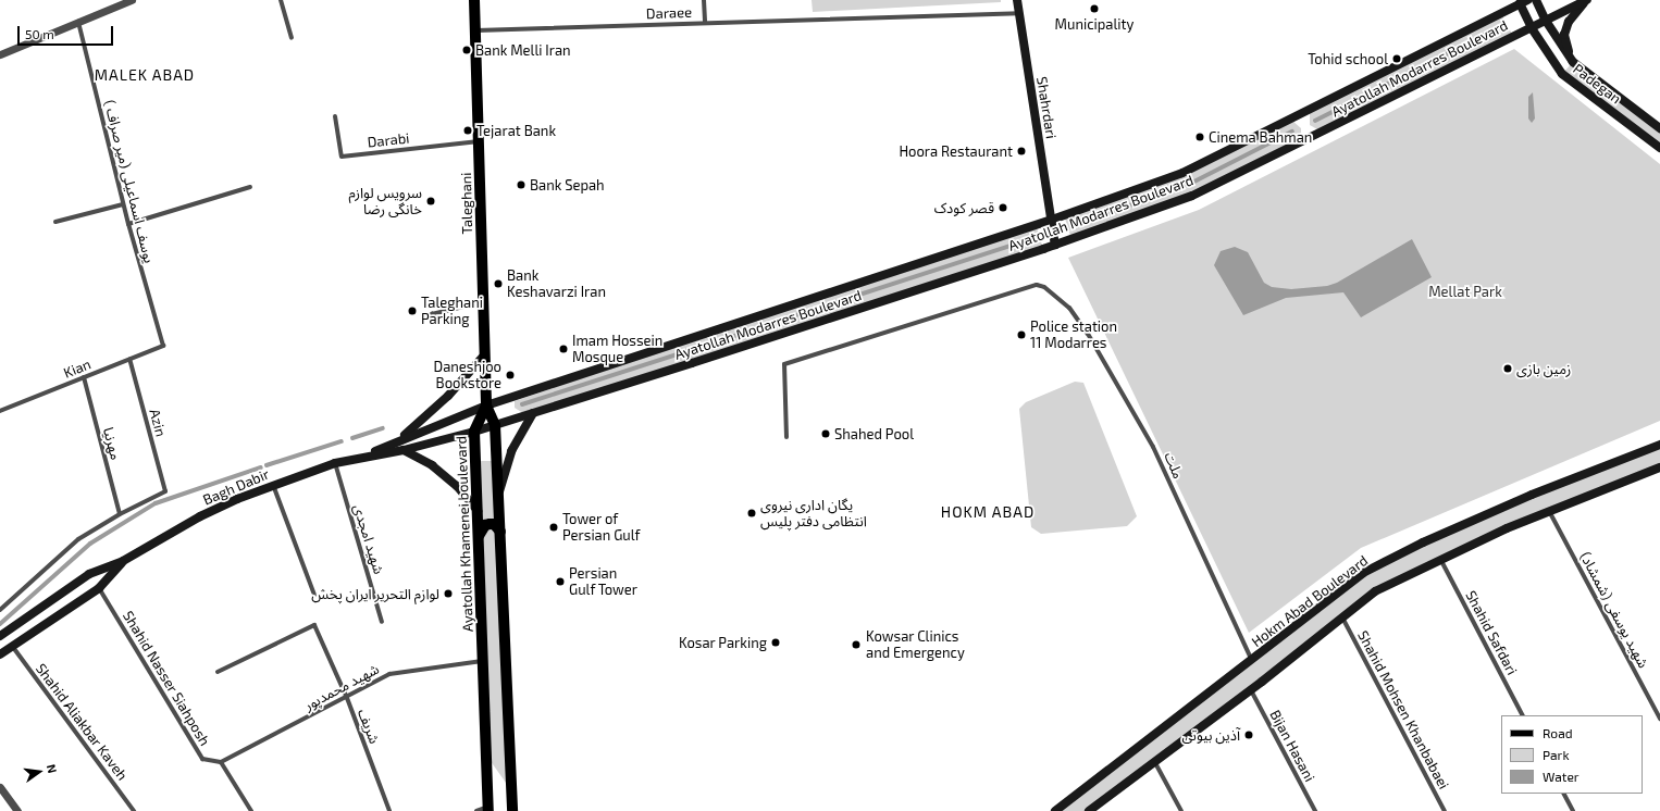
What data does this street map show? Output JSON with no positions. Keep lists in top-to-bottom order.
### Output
{
  "streets": {
    "main road": [
      "Ayatollah Modarres Boulevard",
      "Padegan",
      "Shahrdari",
      "Taleghani",
      "Bagh Dabir",
      "Ayatollah Khamenei boulevard",
      "Hokm Abad Boulevard"
    ],
    "street": [
      "Daraee",
      "Darabi",
      "یوسف اسماعیلی (میر صراف )",
      "Kian",
      "Azin",
      "مهرنیا",
      "ملت",
      "شهید امجدی",
      "شهید یوسفی (شمشاد)",
      "Shahid Safdari",
      "Shahid Nasser Siahposh",
      "شهید محمدپور",
      "Shahid Mohsen Khanbabaei",
      "Shahid Aliakbar Kaveh",
      "شریف",
      "Bijan Hasani"
    ]
  },
  "crossings": [
    ["Daraee", "Shahrdari"],
    ["Daraee", "Taleghani"],
    ["Ayatollah Modarres Boulevard", "Padegan"],
    ["Ayatollah Modarres Boulevard", "Shahrdari"],
    ["Ayatollah Modarres Boulevard", "Taleghani"],
    ["Ayatollah Modarres Boulevard", "Bagh Dabir"],
    ["Ayatollah Modarres Boulevard", "Ayatollah Khamenei boulevard"],
    ["Darabi", "Taleghani"],
    ["یوسف اسماعیلی (میر صراف )", "Kian"],
    ["Taleghani", "Ayatollah Khamenei boulevard"],
    ["Kian", "Azin"],
    ["Kian", "مهرنیا"],
    ["Azin", "مهرنیا"],
    ["ملت", "Hokm Abad Boulevard"],
    ["Bagh Dabir", "شهید امجدی"],
    ["Bagh Dabir", "Shahid Nasser Siahposh"],
    ["Bagh Dabir", "Shahid Aliakbar Kaveh"],
    ["Ayatollah Khamenei boulevard", "شهید محمدپور"],
    ["Shahid Nasser Siahposh", "شهید محمدپور"],
    ["شهید محمدپور", "شریف"]
  ],
  "districts": ["MALEK ABAD", "HOKM ABAD"],
  "parks": ["Mellat Park"],
  "places": [
    "Municipality",
    "Bank Melli Iran",
    "Tohid school",
    "Tejarat Bank",
    "Cinema Bahman",
    "Hoora Restaurant",
    "Bank Sepah",
    "سرویس لوازم خانگی رضا",
    "قصر کودک",
    "Bank Keshavarzi Iran",
    "Taleghani Parking",
    "Police station 11 Modarres",
    "Imam Hossein Mosque",
    "زمین بازی",
    "Daneshjoo Bookstore",
    "Shahed Pool",
    "یگان اداری نیروی انتظامی دفتر پلیس",
    "Tower of Persian Gulf",
    "Persian Gulf Tower",
    "لوازم التحریر ایران پخش",
    "Kosar Parking",
    "Kowsar Clinics and Emergency",
    "آذین بیوتی"
  ],
  "legend": ["Road", "Park", "Water"],
  "scale_bar": "50 m",
  "north": "right"
}
